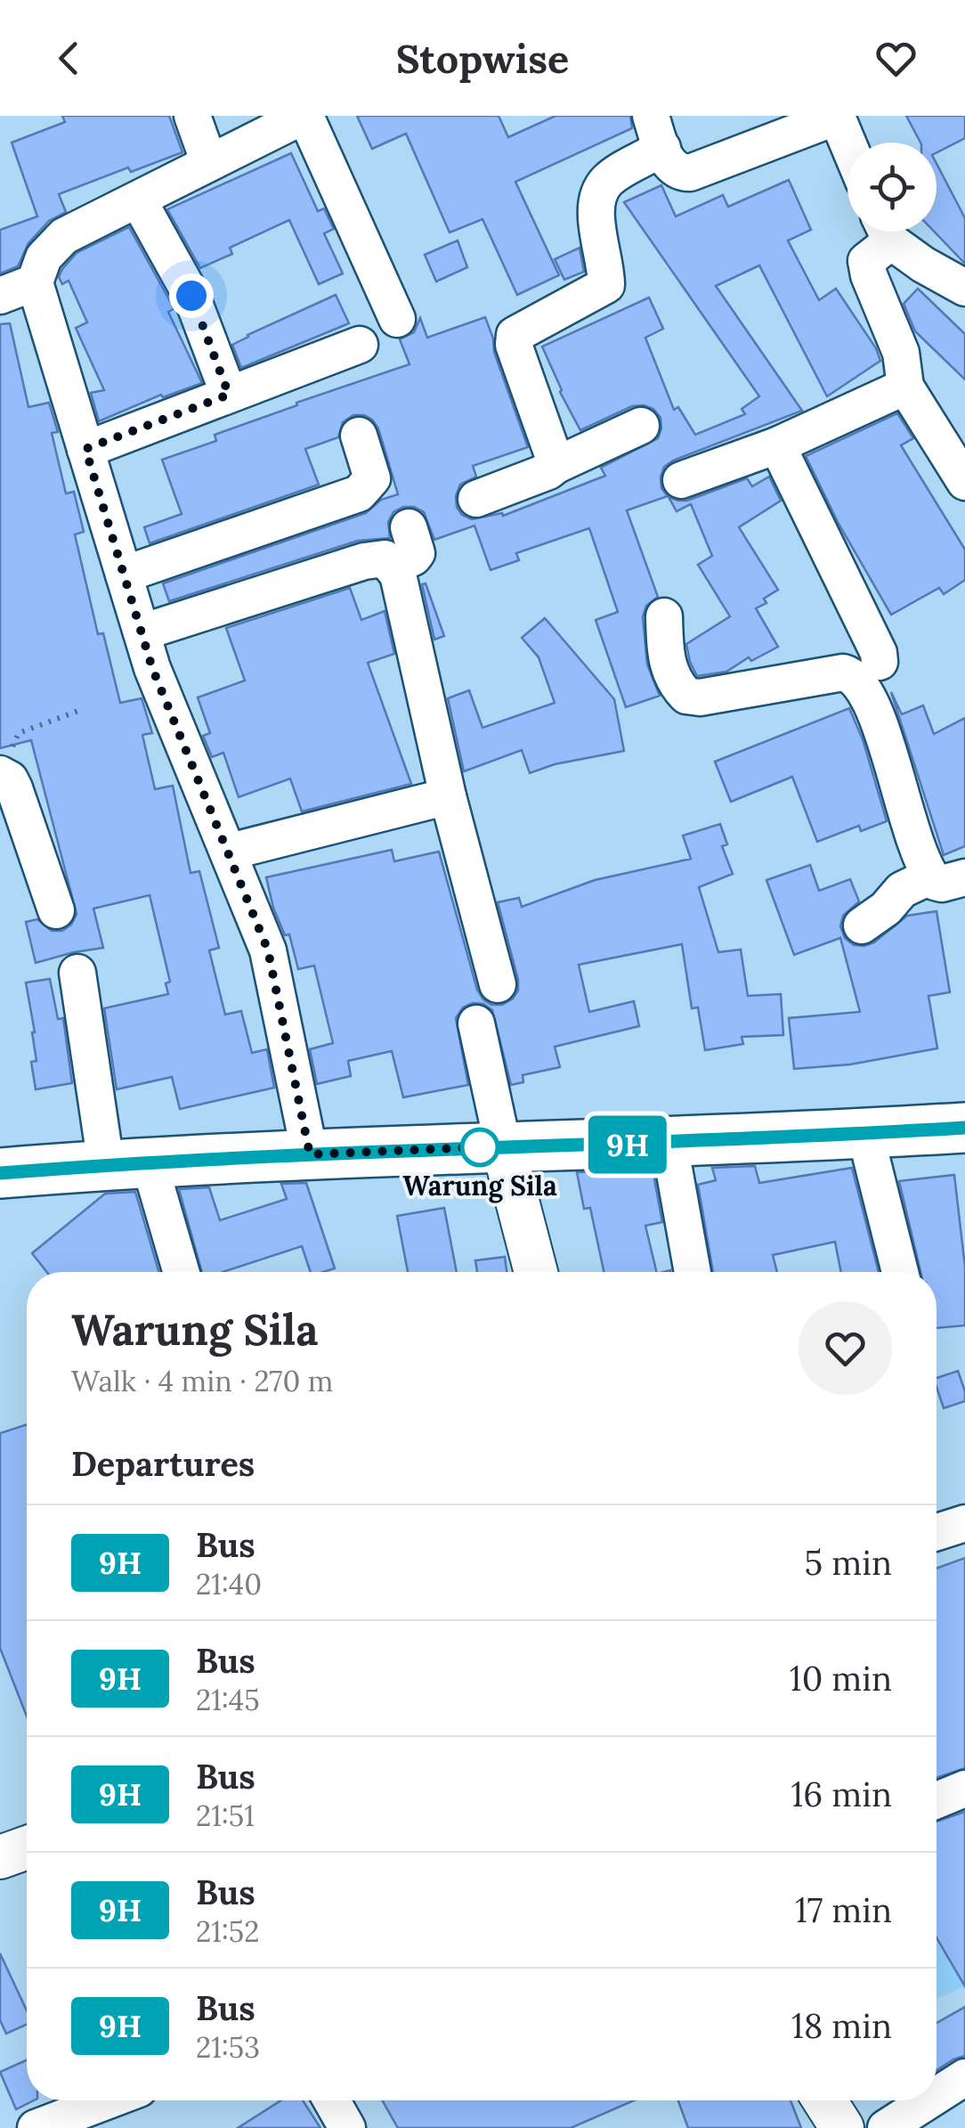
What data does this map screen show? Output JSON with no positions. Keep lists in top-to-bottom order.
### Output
{
  "places": ["Warung Sila"],
  "lines": ["bus line 9H"],
  "page": {
    "header": "Stopwise",
    "on_map": "9H",
    "heading": [
      ["Warung Sila", "Walk · 4 min · 270 m"],
      "Departures"
    ],
    "list": [
      {
        "mark": "9H",
        "name": "Bus",
        "note": "21:40",
        "value": "5 min"
      },
      {
        "mark": "9H",
        "name": "Bus",
        "note": "21:45",
        "value": "10 min"
      },
      {
        "mark": "9H",
        "name": "Bus",
        "note": "21:51",
        "value": "16 min"
      },
      {
        "mark": "9H",
        "name": "Bus",
        "note": "21:52",
        "value": "17 min"
      },
      {
        "mark": "9H",
        "name": "Bus",
        "note": "21:53",
        "value": "18 min"
      }
    ]
  }
}
